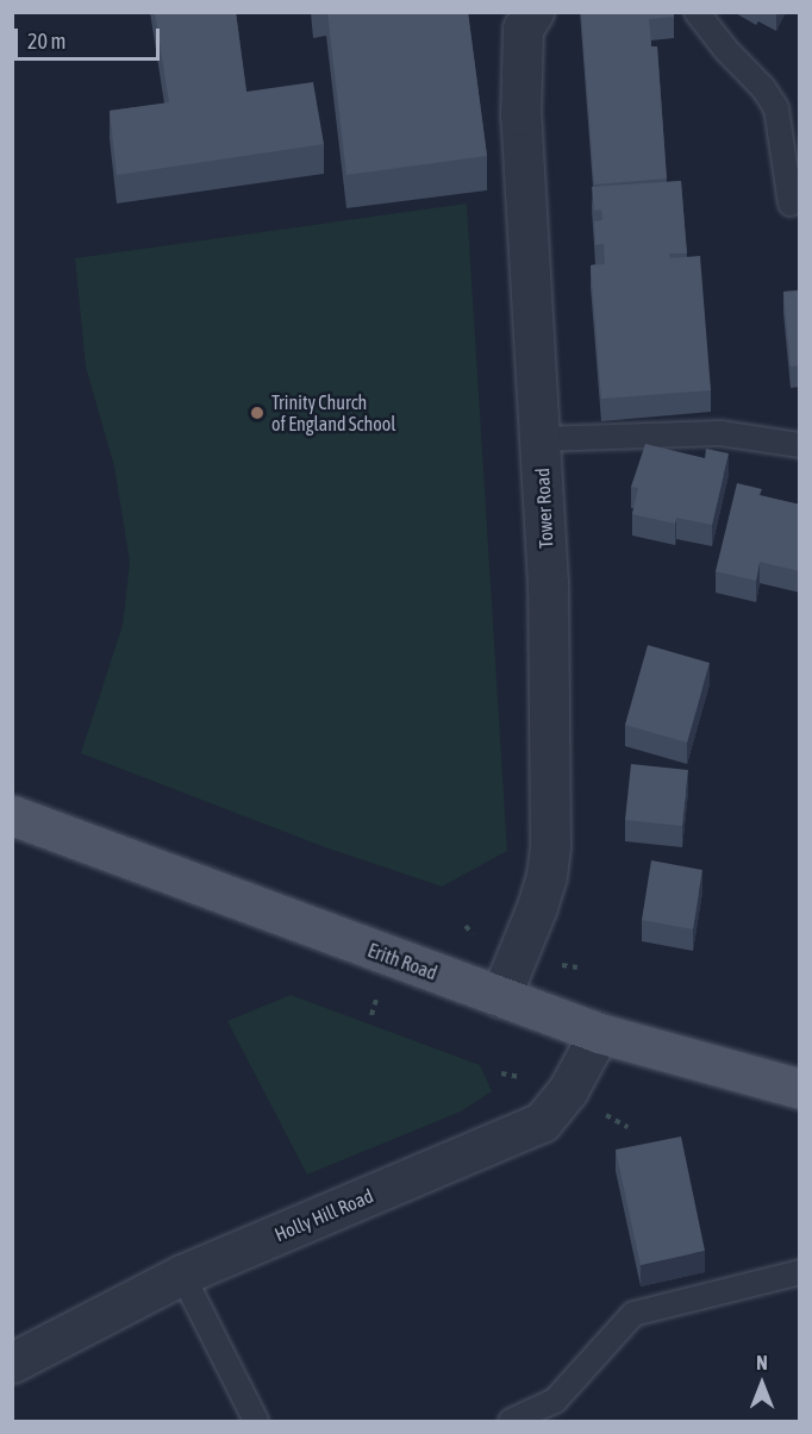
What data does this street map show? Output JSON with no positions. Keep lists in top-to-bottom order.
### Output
{
  "streets": {
    "main road": ["Erith Road"],
    "street": ["Tower Road", "Holly Hill Road"]
  },
  "crossings": [
    ["Tower Road", "Erith Road"],
    ["Erith Road", "Holly Hill Road"]
  ],
  "places": ["Trinity Church of England School"],
  "scale_bar": "20 m",
  "north": "top"
}
